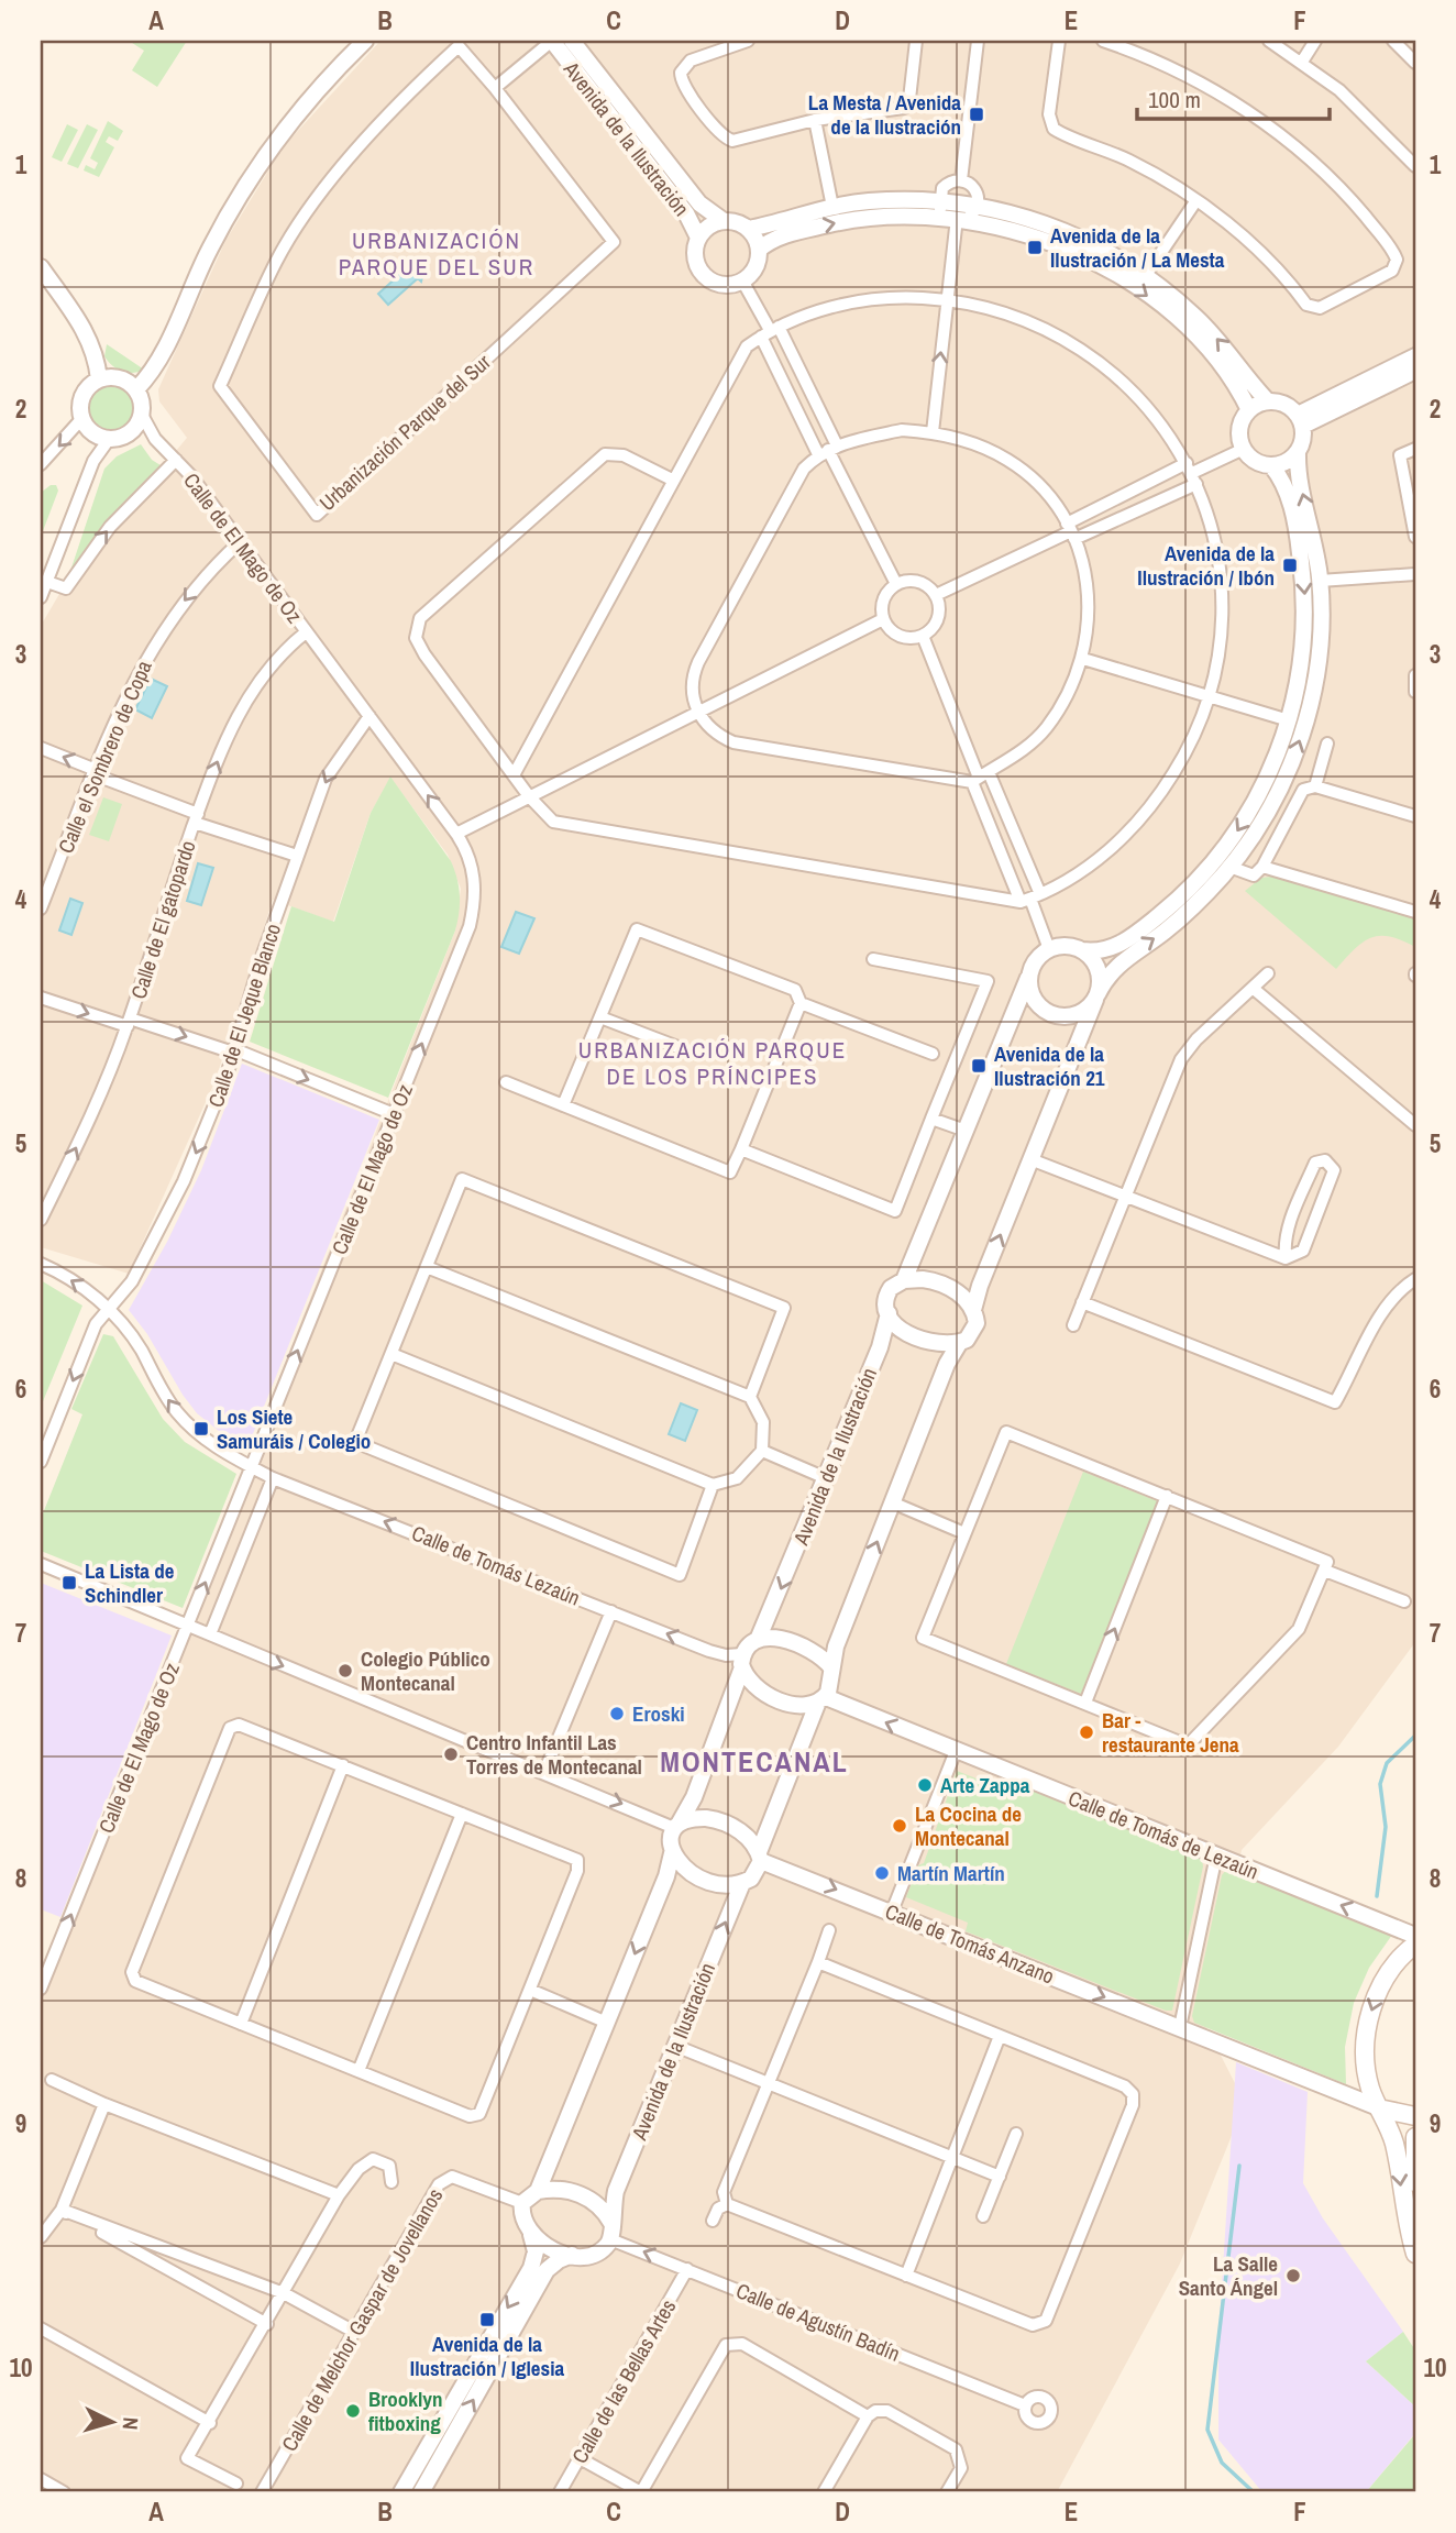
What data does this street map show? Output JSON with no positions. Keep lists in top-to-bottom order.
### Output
{
  "streets": {
    "street": [
      "Avenida de la Ilustración",
      "Urbanización Parque del Sur",
      "Calle de El Mago de Oz",
      "Calle el Sombrero de Copa",
      "Calle de El gatopardo",
      "Calle de El Jeque Blanco",
      "Calle de Tomás Lezaún",
      "Calle de Tomás de Lezaún",
      "Calle de Tomás Anzano",
      "Calle de Melchor Gaspar de Jovellanos",
      "Calle de Agustín Badín",
      "Calle de las Bellas Artes"
    ]
  },
  "crossings": [
    ["Avenida de la Ilustración", "Calle de Tomás Lezaún"],
    ["Avenida de la Ilustración", "Calle de Tomás de Lezaún"],
    ["Avenida de la Ilustración", "Calle de Tomás Anzano"],
    ["Avenida de la Ilustración", "Calle de Melchor Gaspar de Jovellanos"],
    ["Avenida de la Ilustración", "Calle de Agustín Badín"],
    ["Calle de El Mago de Oz", "Calle el Sombrero de Copa"],
    ["Calle de El Mago de Oz", "Calle de El gatopardo"],
    ["Calle de El Mago de Oz", "Calle de El Jeque Blanco"],
    ["Calle de El Mago de Oz", "Calle de Tomás Lezaún"],
    ["Calle de El Jeque Blanco", "Calle de Tomás Lezaún"],
    ["Calle de Tomás Lezaún", "Calle de Tomás de Lezaún"],
    ["Calle de Melchor Gaspar de Jovellanos", "Calle de Agustín Badín"],
    ["Calle de Agustín Badín", "Calle de las Bellas Artes"]
  ],
  "one_way": [
    "Calle de El Mago de Oz",
    "Calle de El gatopardo",
    "Calle de El Jeque Blanco",
    "Calle de Tomás Lezaún",
    "Calle de Tomás de Lezaún"
  ],
  "districts": ["URBANIZACIÓN PARQUE DEL SUR", "URBANIZACIÓN PARQUE DE LOS PRÍNCIPES", "MONTECANAL"],
  "places": {
    "transit": [
      "La Mesta / Avenida de la Ilustración",
      "Avenida de la Ilustración / La Mesta",
      "Avenida de la Ilustración / Ibón",
      "Avenida de la Ilustración 21",
      "Los Siete Samuráis / Colegio",
      "La Lista de Schindler",
      "Avenida de la Ilustración / Iglesia"
    ],
    "other": [
      "Colegio Público Montecanal",
      "Eroski",
      "Bar - restaurante Jena",
      "Centro Infantil Las Torres de Montecanal",
      "Arte Zappa",
      "La Cocina de Montecanal",
      "Martín Martín",
      "La Salle Santo Ángel",
      "Brooklyn fitboxing"
    ]
  },
  "scale_bar": "100 m",
  "north": "right",
  "grid": {
    "columns": [
      "A",
      "B",
      "C",
      "D",
      "E",
      "F"
    ],
    "rows": [
      "1",
      "2",
      "3",
      "4",
      "5",
      "6",
      "7",
      "8",
      "9",
      "10"
    ]
  }
}
